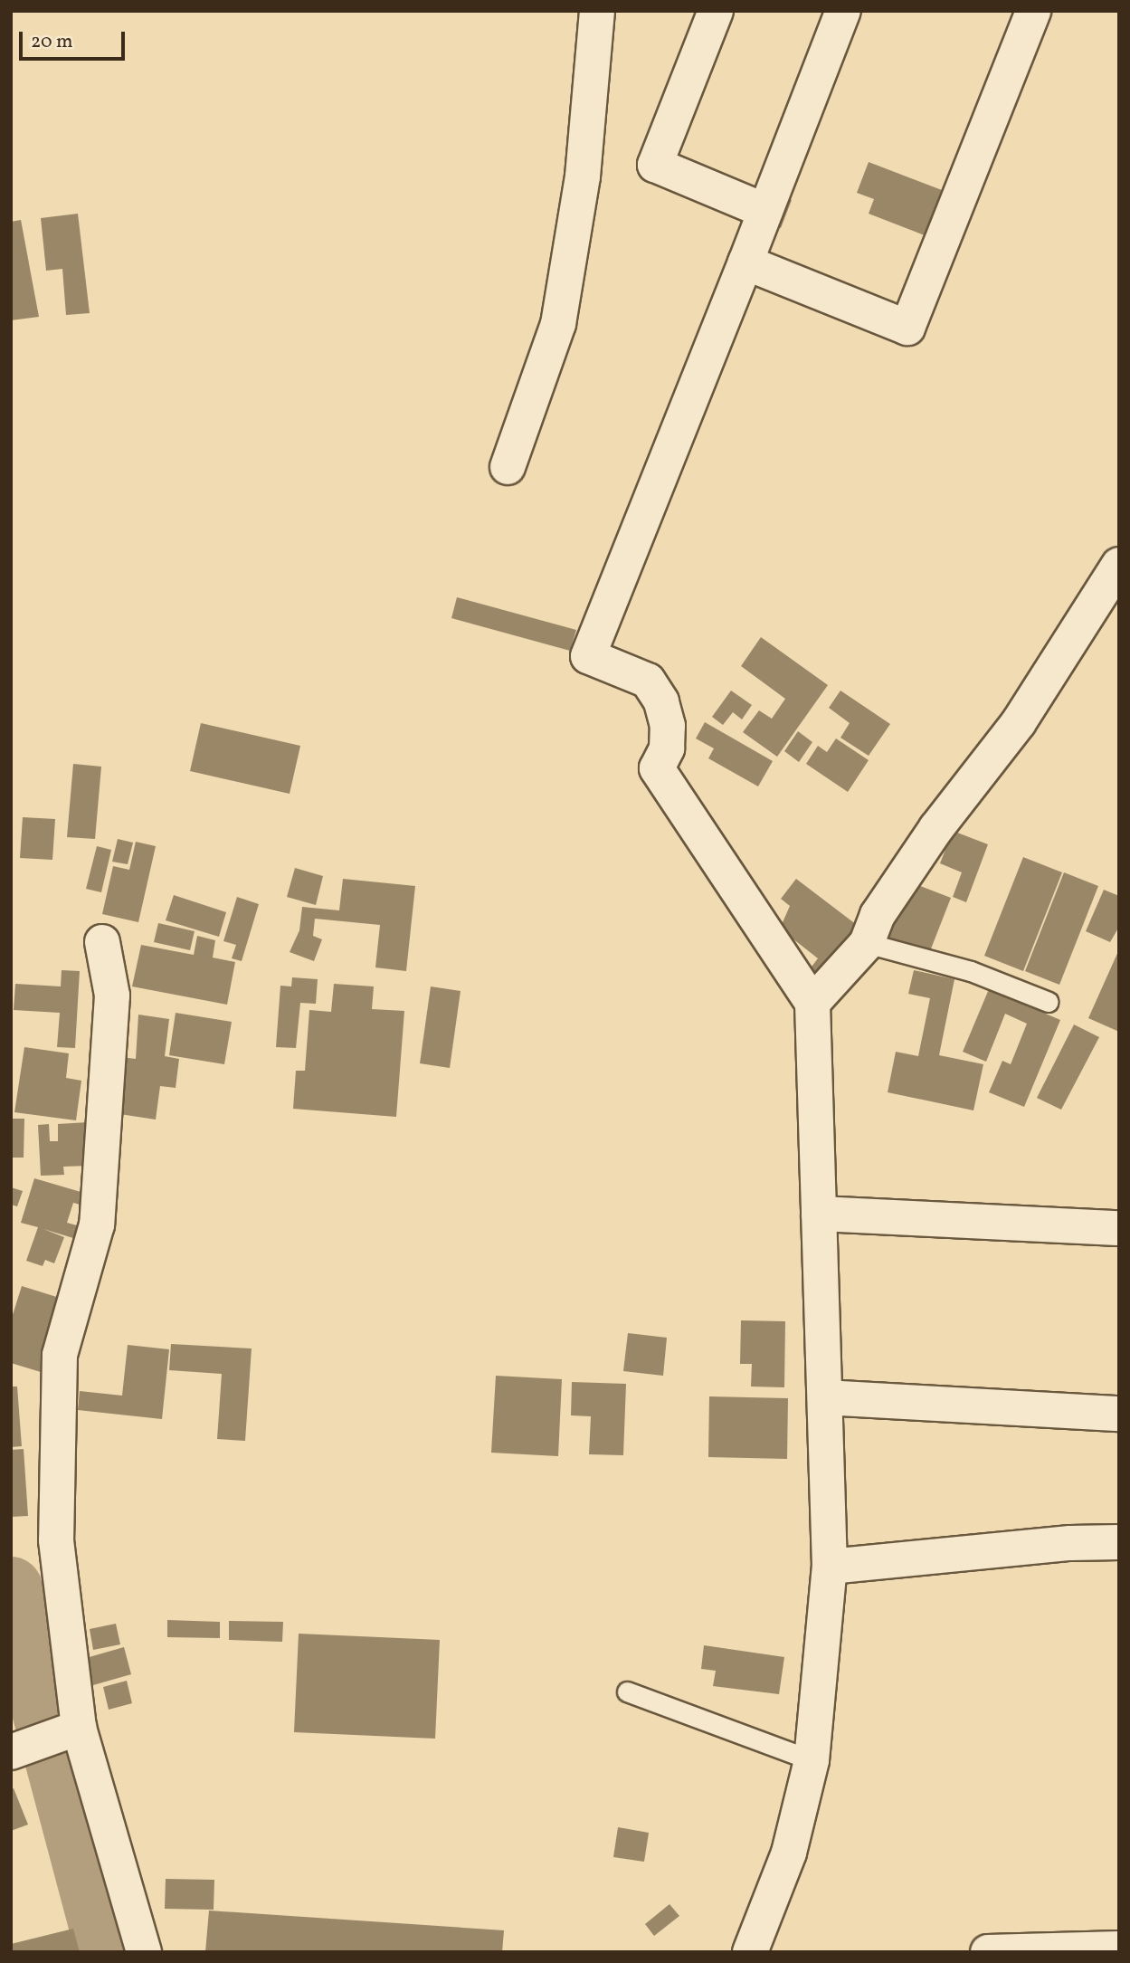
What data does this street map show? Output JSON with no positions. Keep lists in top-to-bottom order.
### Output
{
  "scale_bar": "20 m"
}
